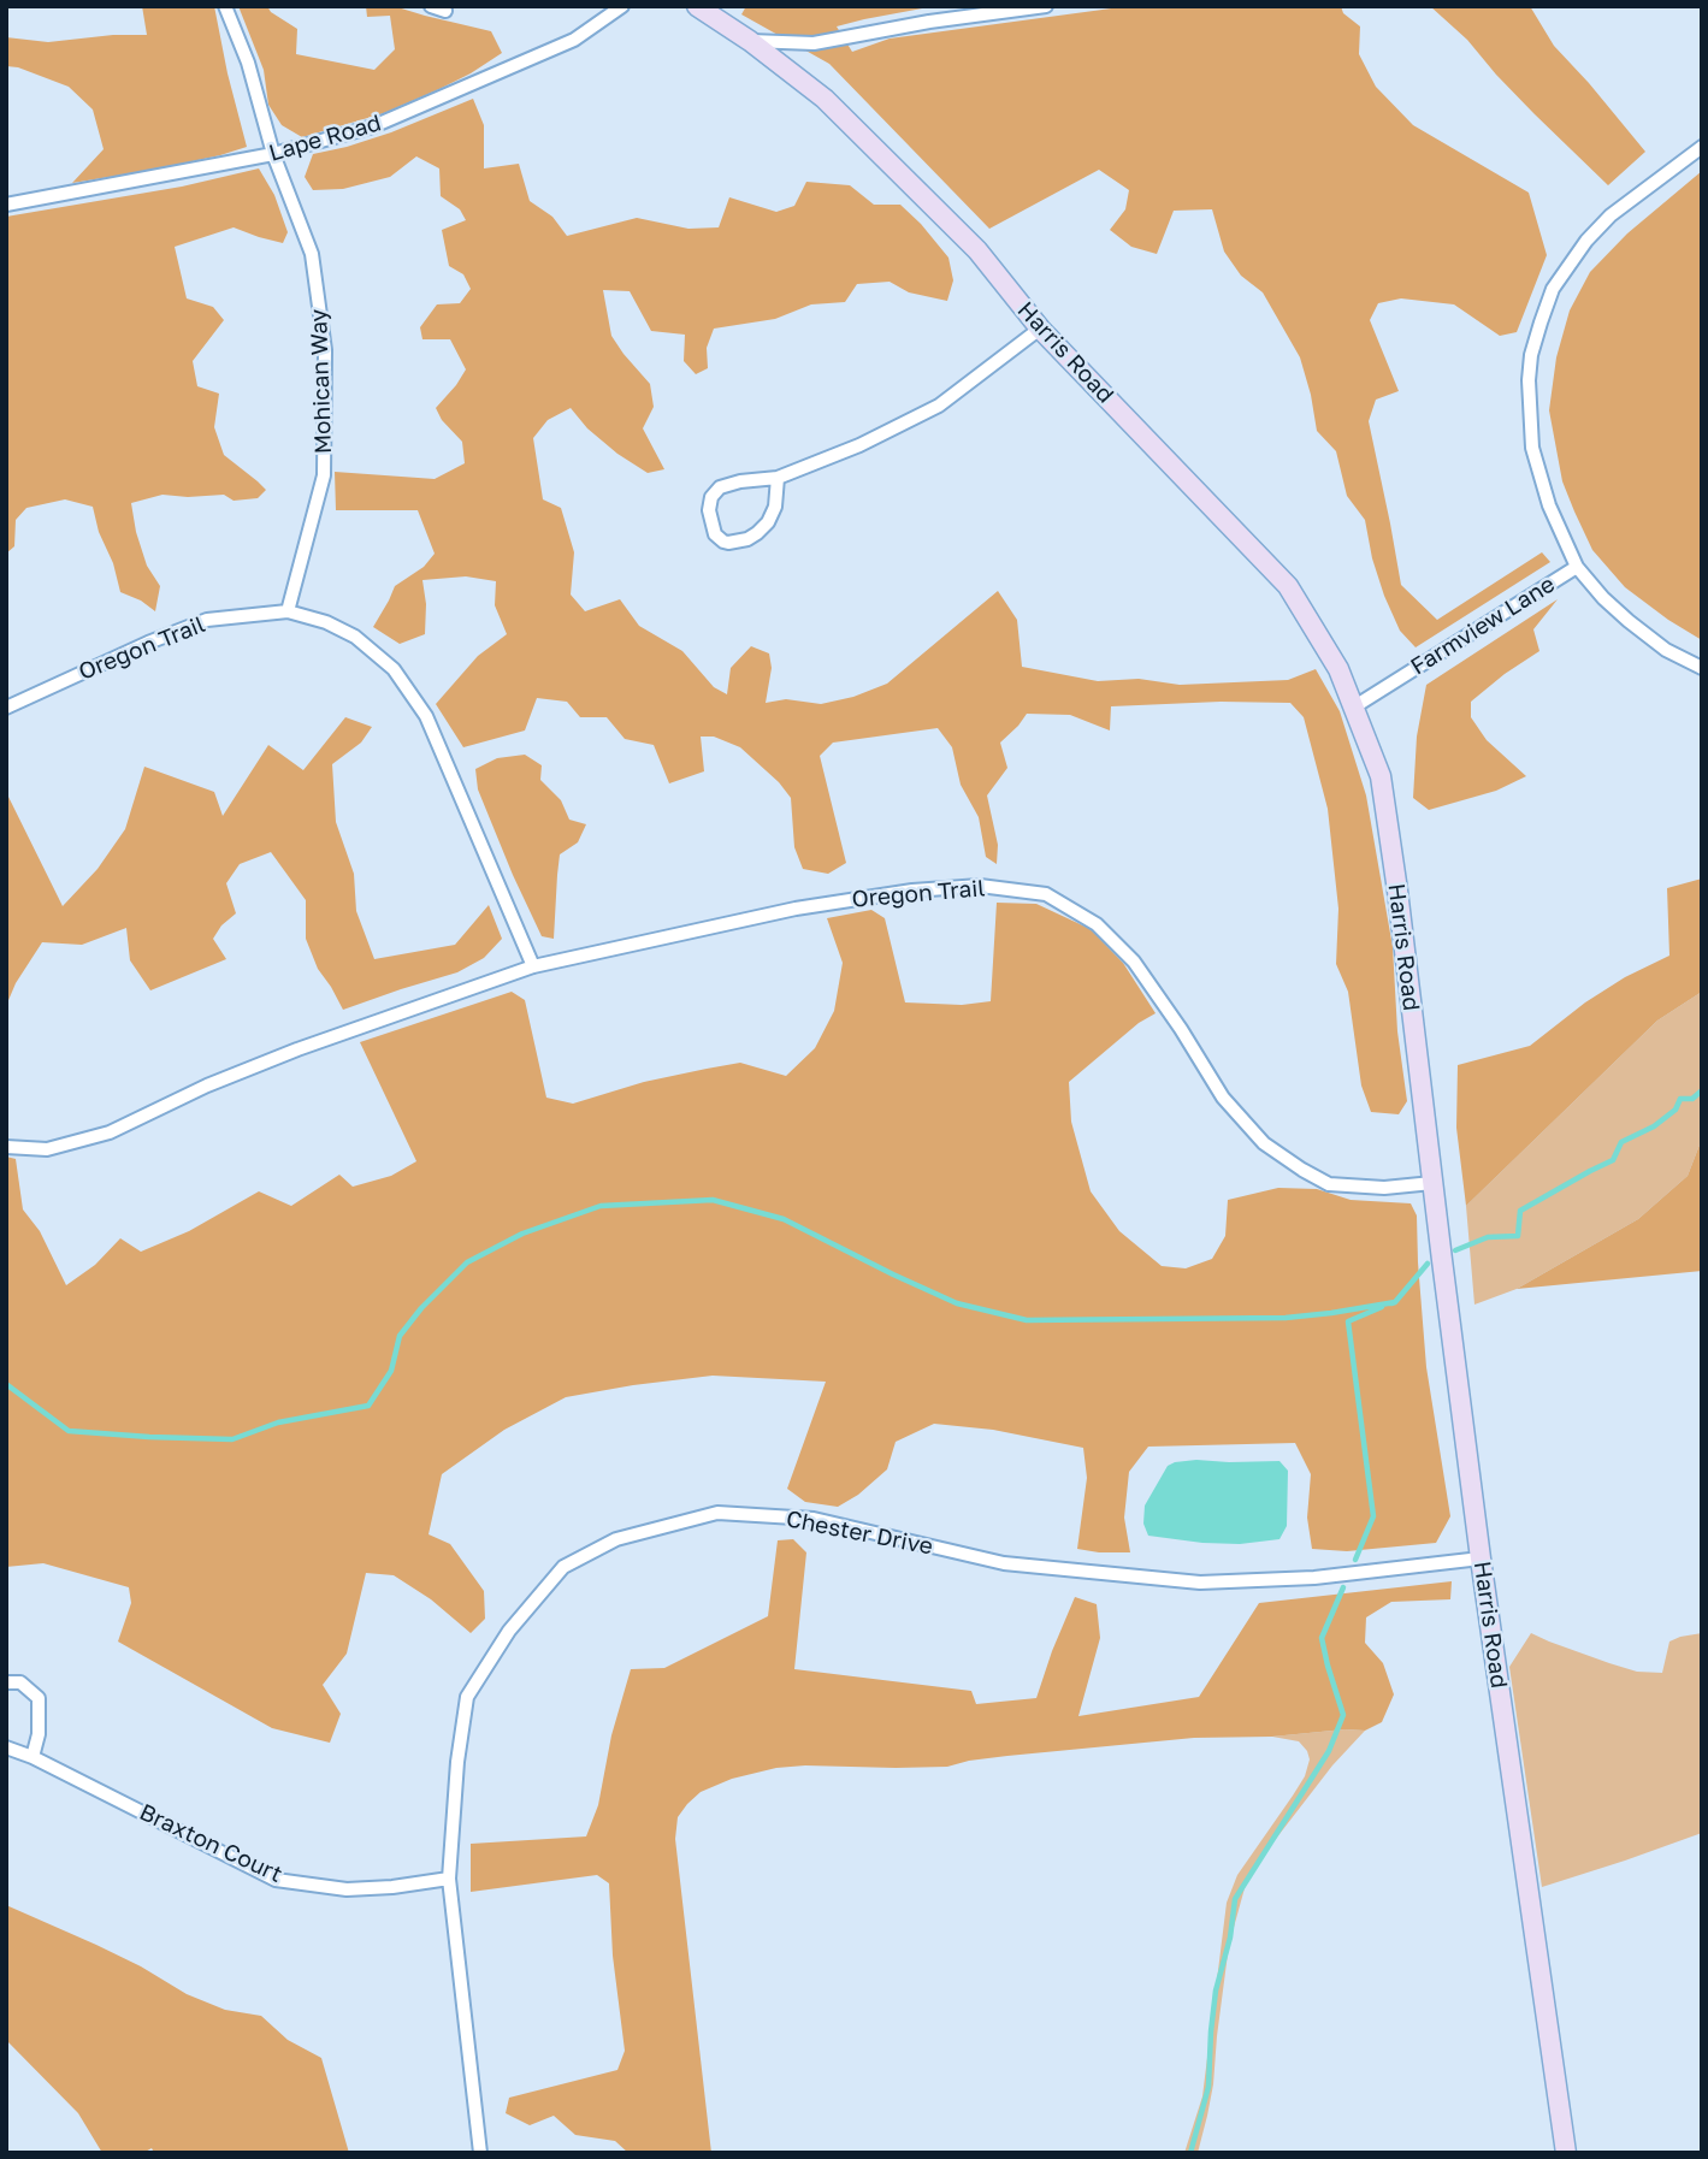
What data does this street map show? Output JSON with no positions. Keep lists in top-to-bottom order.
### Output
{
  "streets": {
    "street": [
      "Lape Road",
      "Harris Road",
      "Mohican Way",
      "Farmview Lane",
      "Oregon Trail",
      "Chester Drive",
      "Braxton Court"
    ]
  },
  "crossings": [
    ["Lape Road", "Mohican Way"],
    ["Harris Road", "Farmview Lane"],
    ["Harris Road", "Oregon Trail"],
    ["Harris Road", "Chester Drive"],
    ["Mohican Way", "Oregon Trail"],
    ["Chester Drive", "Braxton Court"]
  ]
}
